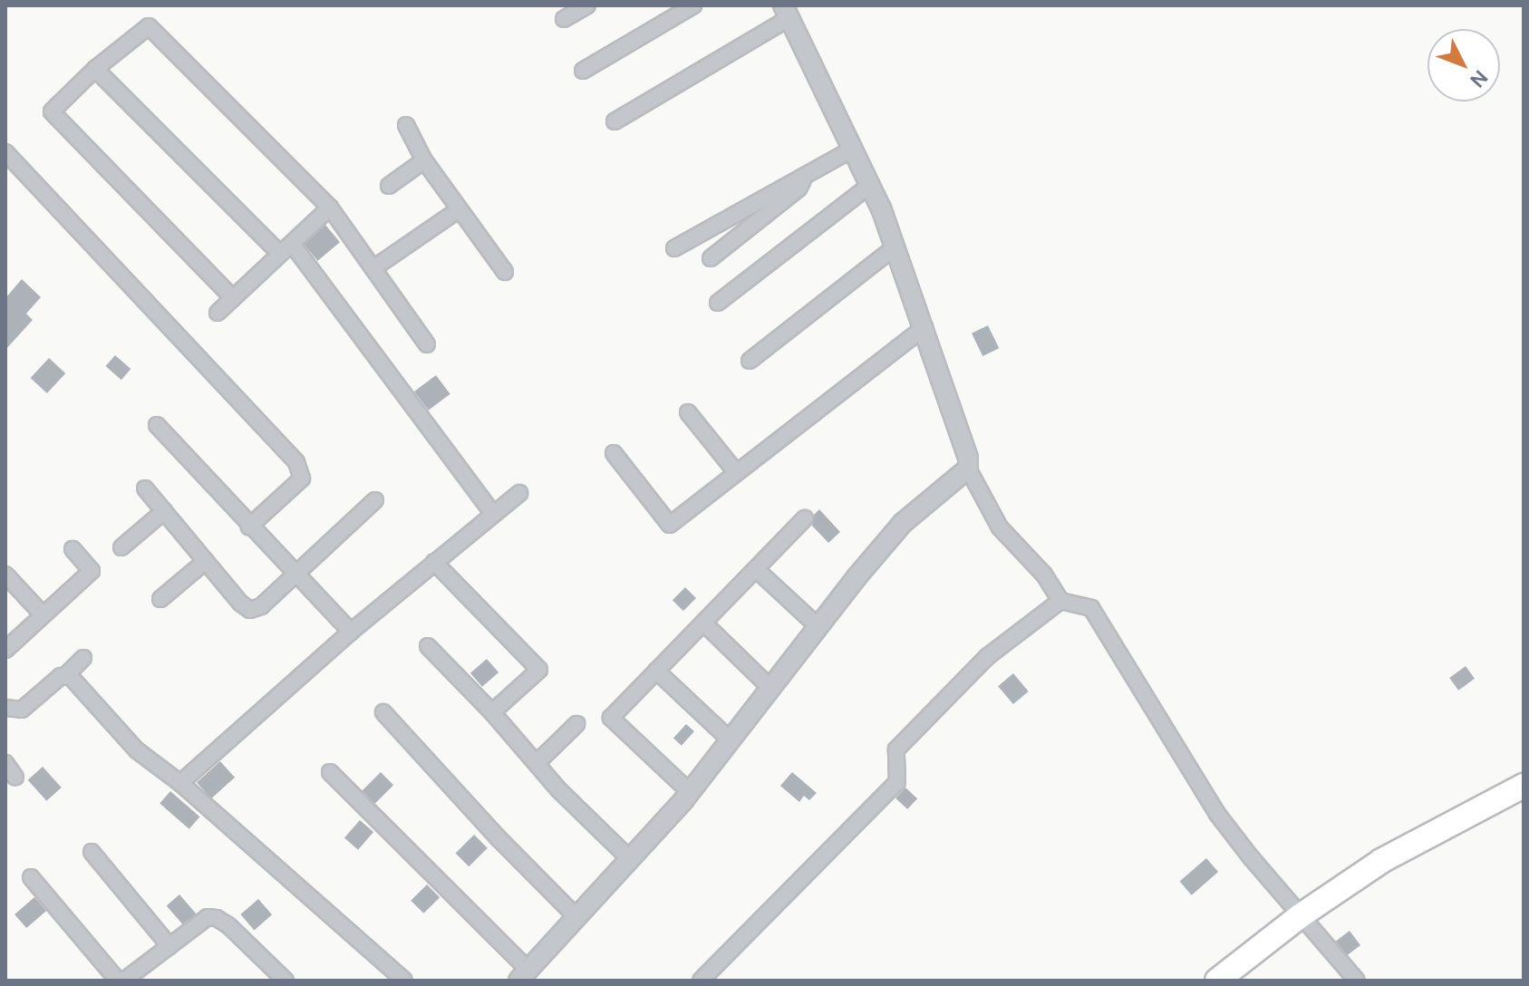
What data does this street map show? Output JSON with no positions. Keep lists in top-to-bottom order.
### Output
{
  "north": "bottom right"
}
